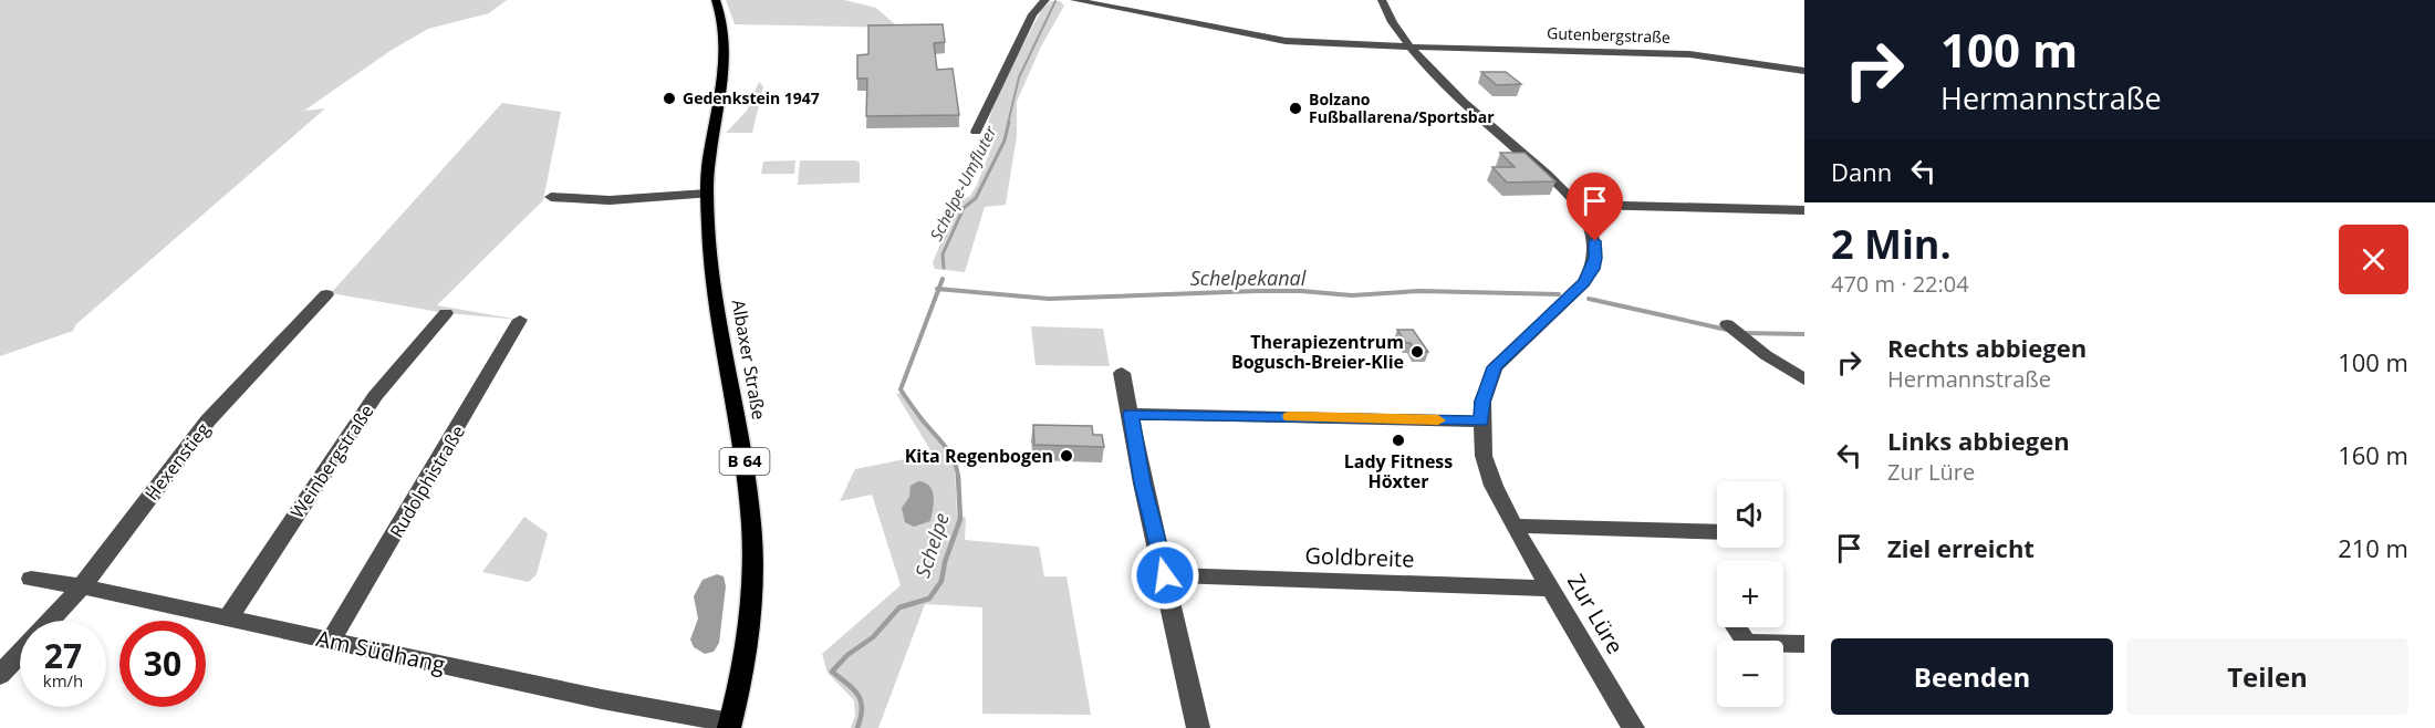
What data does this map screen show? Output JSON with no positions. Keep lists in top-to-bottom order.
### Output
{
  "streets": {
    "main road": ["Albaxer Straße", "B 64"],
    "street": [
      "Gutenbergstraße",
      "Hexenstieg",
      "Weinbergstraße",
      "Rudolphistraße",
      "Goldbreite",
      "Zur Lüre",
      "Am Südhang"
    ]
  },
  "crossings": [
    ["Gutenbergstraße", "Zur Lüre"],
    ["Albaxer Straße", "Am Südhang"],
    ["Hexenstieg", "Am Südhang"],
    ["Weinbergstraße", "Am Südhang"],
    ["Rudolphistraße", "Am Südhang"],
    ["Goldbreite", "Zur Lüre"]
  ],
  "water": ["Schelpe-Umfluter", "Schelpekanal", "Schelpe"],
  "places": [
    "Gedenkstein 1947",
    "Bolzano Fußballarena/Sportsbar",
    "Therapiezentrum Bogusch-Breier-Klie",
    "Lady Fitness Höxter",
    "Kita Regenbogen"
  ],
  "page": {
    "turn": ["100 m", "Hermannstraße"],
    "then": "Dann",
    "heading": ["2 Min.", "470 m · 22:04"],
    "list": [
      {
        "name": "Rechts abbiegen",
        "note": "Hermannstraße",
        "value": "100 m"
      },
      {
        "name": "Links abbiegen",
        "note": "Zur Lüre",
        "value": "160 m"
      },
      {
        "name": "Ziel erreicht",
        "value": "210 m"
      }
    ],
    "map_buttons": ["+", "−"],
    "speed": "27 km/h",
    "limit": "30",
    "buttons": ["Beenden", "Teilen"]
  }
}
